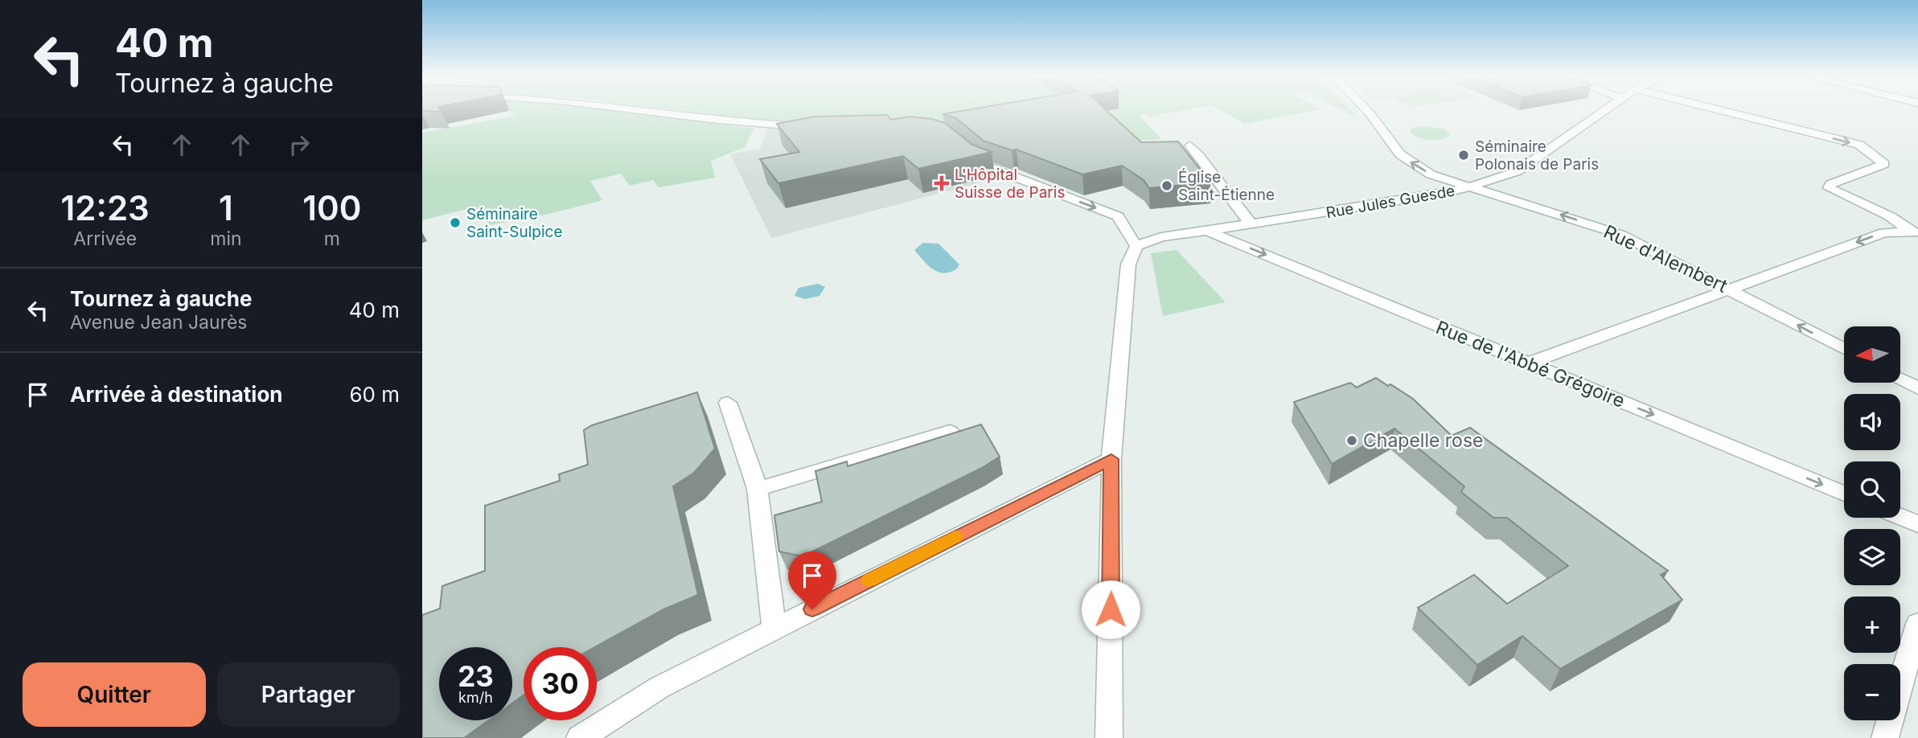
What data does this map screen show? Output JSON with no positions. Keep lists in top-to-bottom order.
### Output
{
  "streets": {
    "street": ["Rue Jules Guesde", "Rue d'Alembert", "Rue de l'Abbé Grégoire"]
  },
  "crossings": [
    ["Rue Jules Guesde", "Rue d'Alembert"],
    ["Rue Jules Guesde", "Rue de l'Abbé Grégoire"]
  ],
  "one_way": ["Rue d'Alembert", "Rue de l'Abbé Grégoire"],
  "places": {
    "other": [
      "Séminaire Polonais de Paris",
      "Église Saint-Étienne",
      "Séminaire Saint-Sulpice",
      "Chapelle rose"
    ],
    "health": ["L'Hôpital Suisse de Paris"]
  },
  "north": "left",
  "page": {
    "turn": ["40 m", "Tournez à gauche"],
    "eta": [
      "12:23",
      "Arrivée",
      "1",
      "min",
      "100",
      "m"
    ],
    "list": [
      {
        "name": "Tournez à gauche",
        "note": "Avenue Jean Jaurès",
        "value": "40 m"
      },
      {
        "name": "Arrivée à destination",
        "value": "60 m"
      }
    ],
    "map_buttons": ["+", "−"],
    "speed": "23 km/h",
    "limit": "30",
    "buttons": ["Quitter", "Partager"]
  }
}
